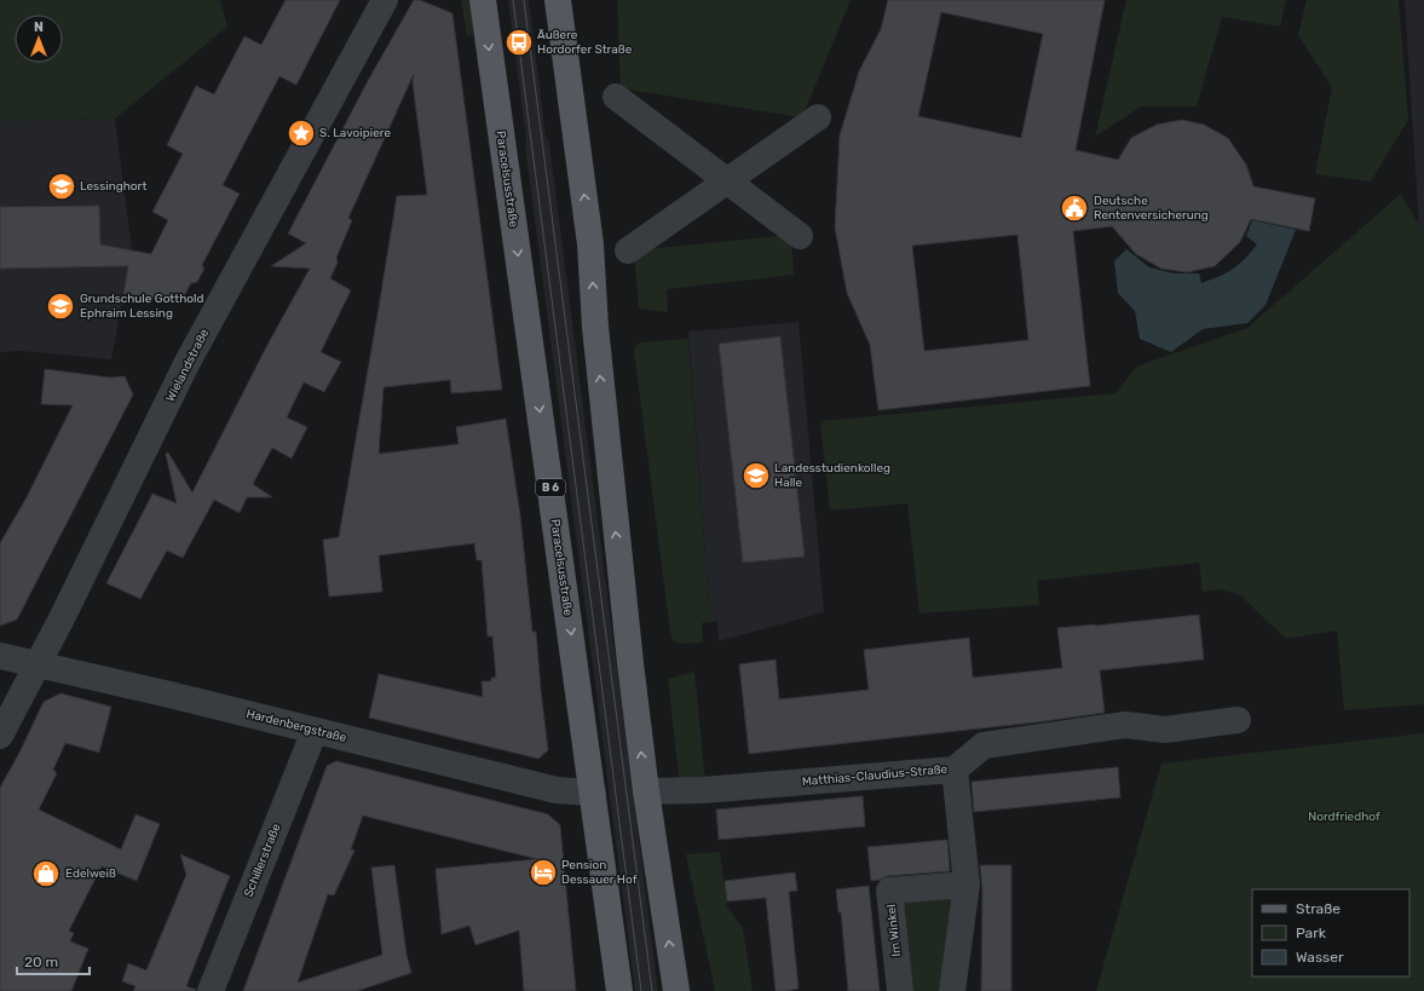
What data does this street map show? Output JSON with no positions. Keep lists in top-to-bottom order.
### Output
{
  "streets": {
    "main road": ["Paracelsusstraße", "B 6"],
    "street": [
      "Wielandstraße",
      "Hardenbergstraße",
      "Matthias-Claudius-Straße",
      "Schillerstraße",
      "Im Winkel"
    ]
  },
  "crossings": [
    ["Paracelsusstraße", "Hardenbergstraße"],
    ["Wielandstraße", "Hardenbergstraße"],
    ["Hardenbergstraße", "Schillerstraße"]
  ],
  "parks": ["Nordfriedhof"],
  "places": {
    "bus stop": ["Äußere Hordorfer Straße"],
    "place": ["S. Lavoipiere"],
    "school or university": ["Lessinghort", "Grundschule Gotthold Ephraim Lessing", "Landesstudienkolleg Halle"],
    "public building": ["Deutsche Rentenversicherung"],
    "hotel": ["Pension Dessauer Hof"],
    "shop": ["Edelweiß"]
  },
  "legend": ["Straße", "Park", "Wasser"],
  "scale_bar": "20 m",
  "north": "top"
}
